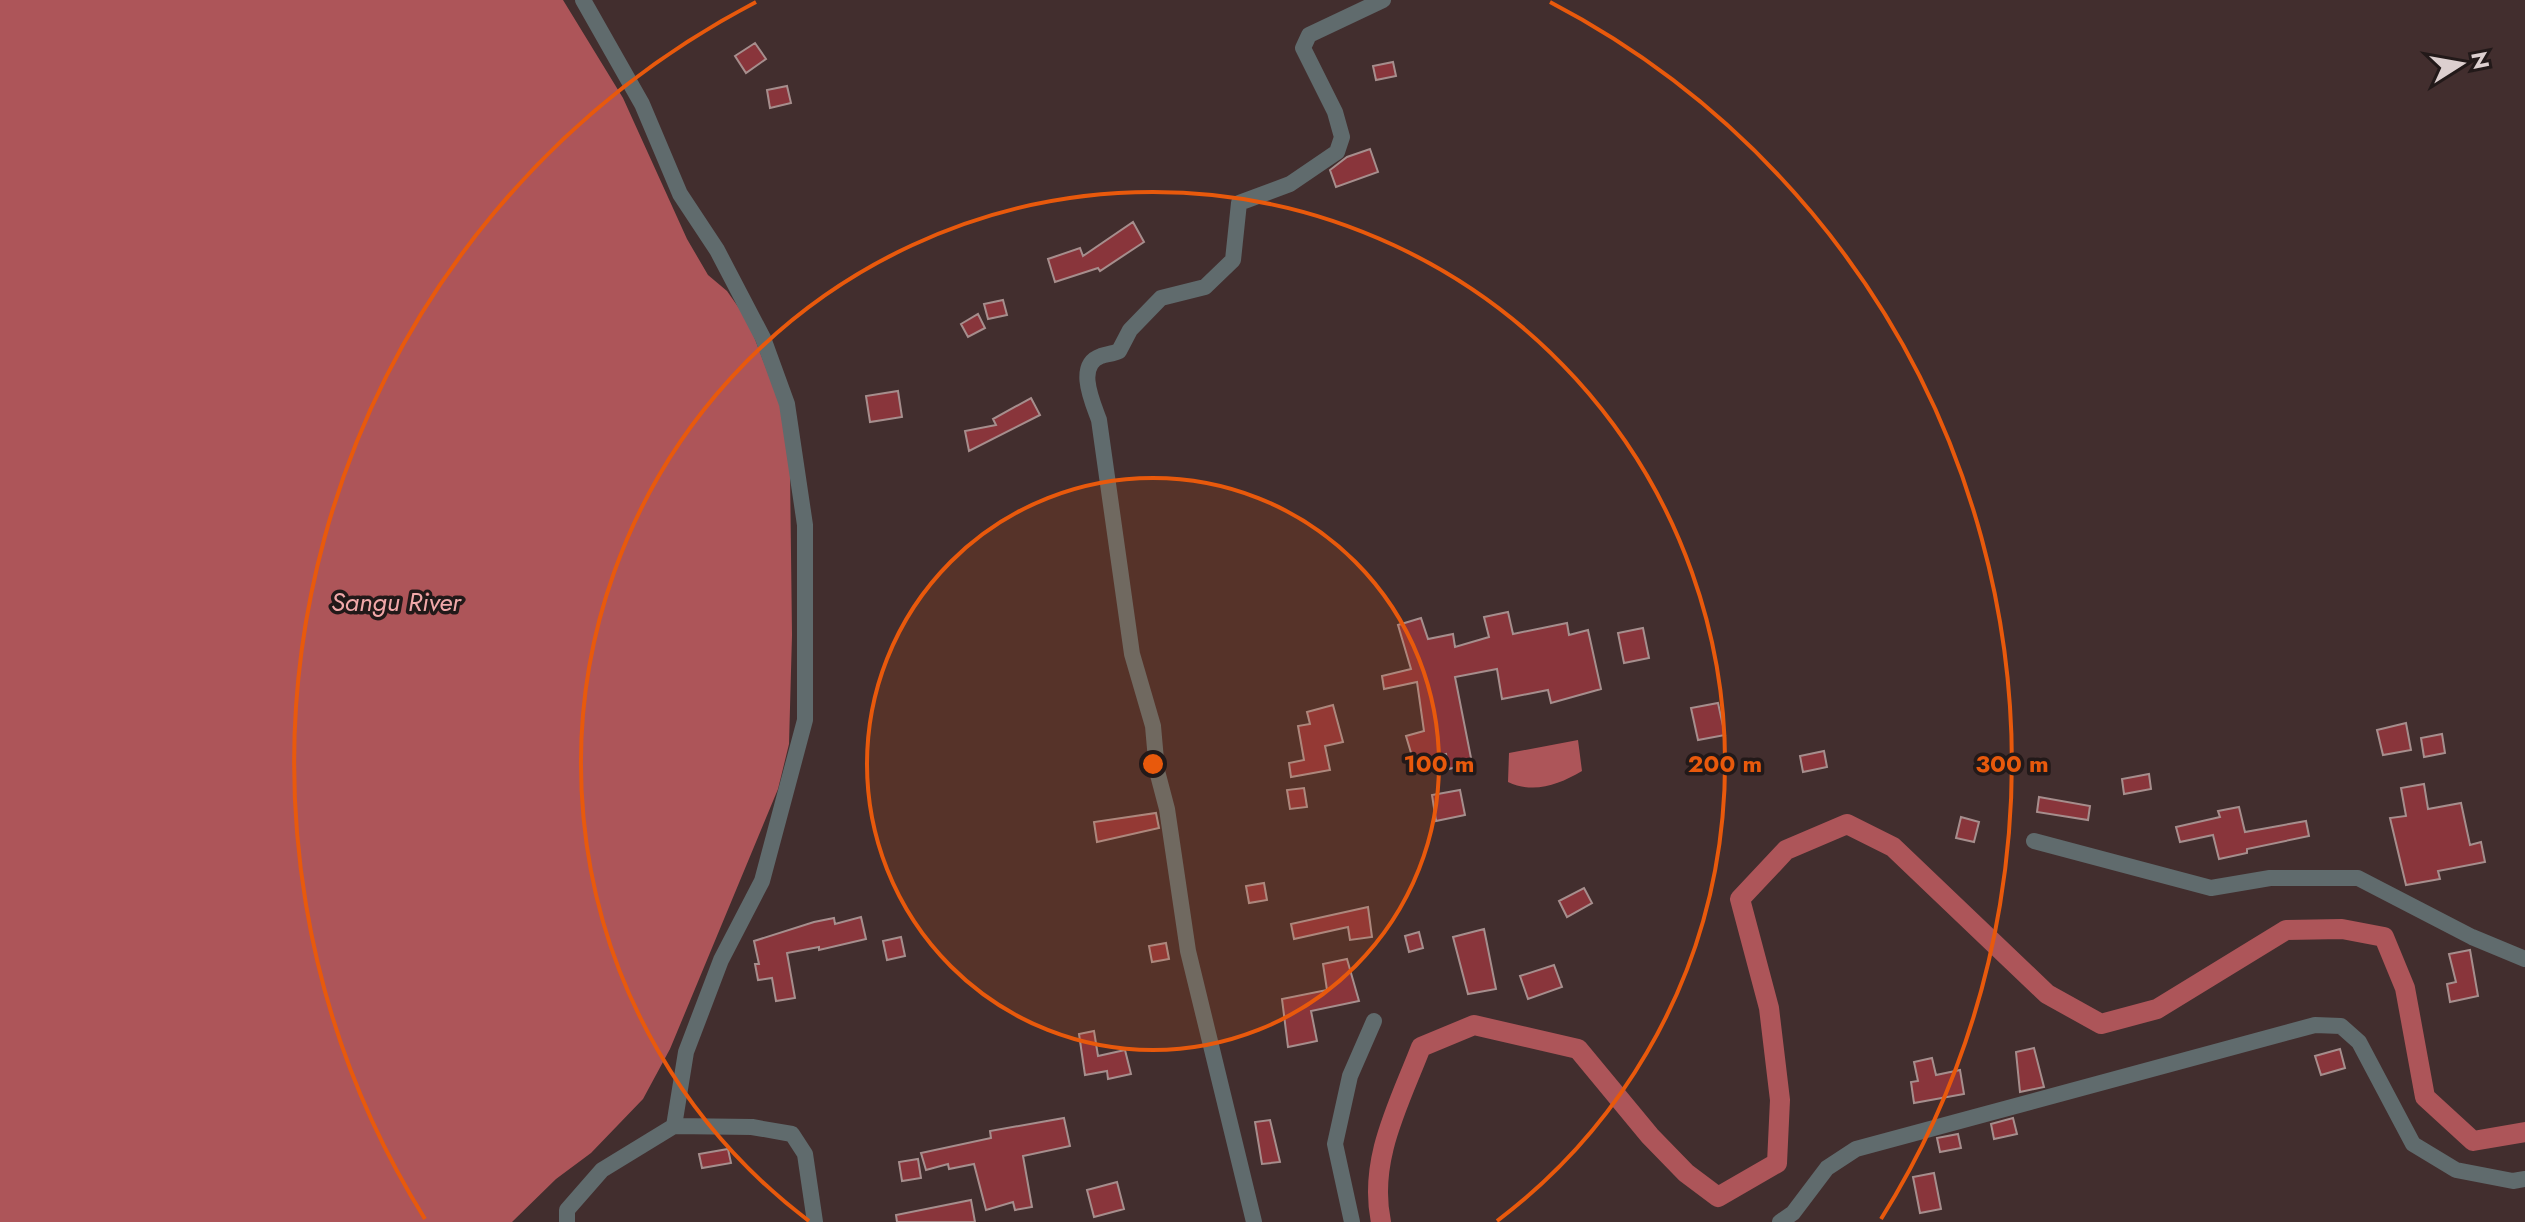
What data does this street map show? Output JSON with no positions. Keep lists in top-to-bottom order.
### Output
{
  "water": ["Sangu River"],
  "north": "right",
  "rings": ["100 m", "200 m", "300 m"]
}
